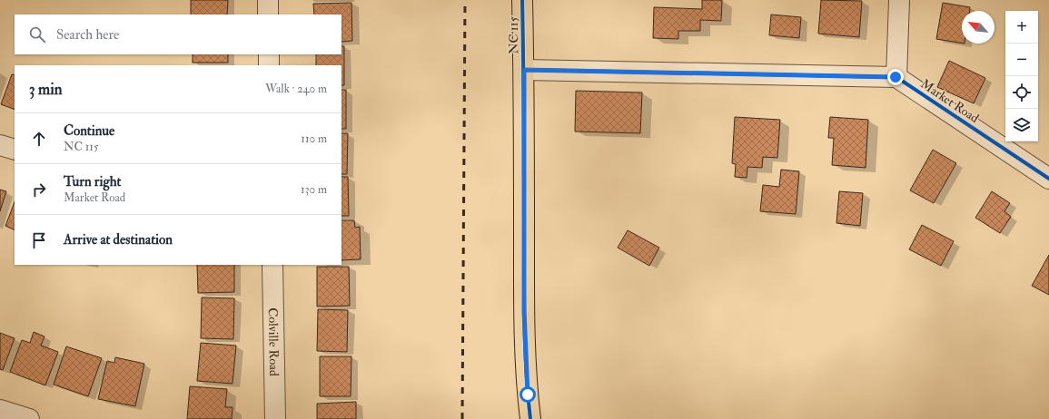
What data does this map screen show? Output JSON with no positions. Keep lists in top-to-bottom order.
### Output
{
  "streets": {
    "main road": ["NC 115"],
    "street": ["Market Road", "Colville Road"]
  },
  "north": "top left",
  "page": {
    "map_buttons": ["+", "−"],
    "search": "Search here",
    "heading": ["3 min", "Walk · 240 m"],
    "list": [
      ["Continue", "NC 115", "110 m"],
      ["Turn right", "Market Road", "130 m"],
      "Arrive at destination"
    ]
  }
}
